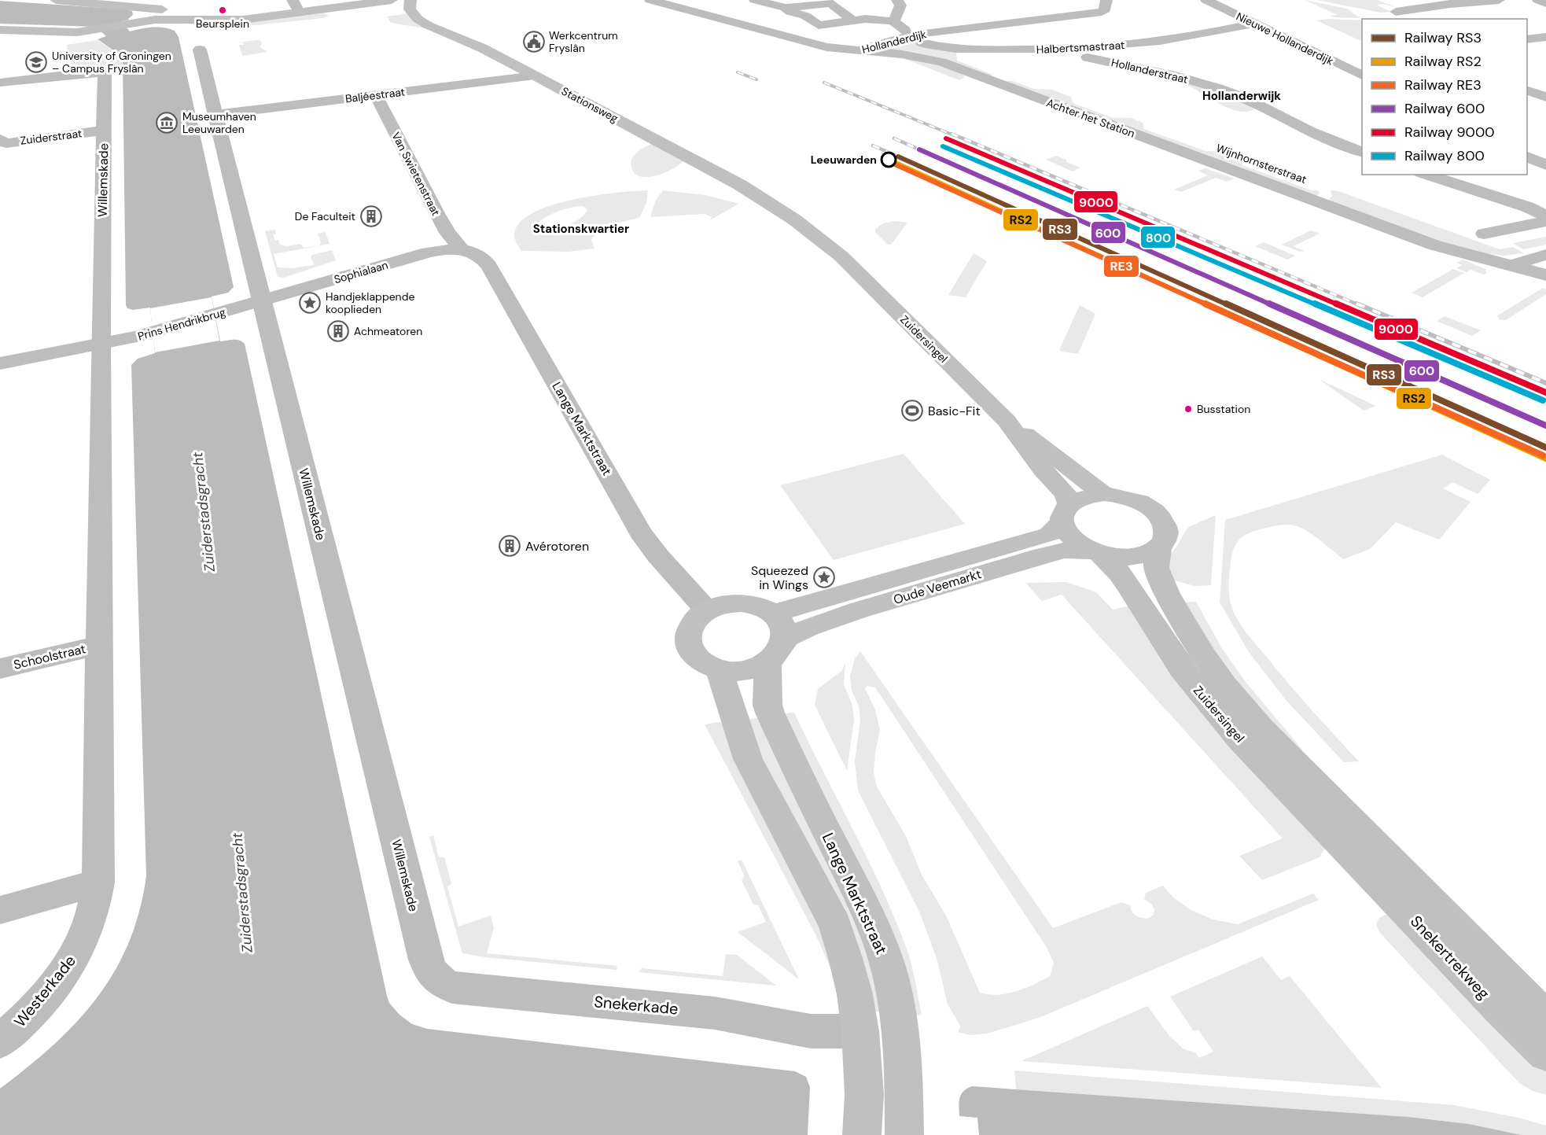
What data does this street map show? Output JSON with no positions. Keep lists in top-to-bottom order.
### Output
{
  "streets": {
    "main road": [
      "Stationsweg",
      "Zuidersingel",
      "Lange Marktstraat",
      "Oude Veemarkt",
      "Snekertrekweg"
    ],
    "street": [
      "Nieuwe Hollanderdijk",
      "Hollanderdijk",
      "Halbertsmastraat",
      "Hollanderstraat",
      "Baljéestraat",
      "Achter het Station",
      "Zuiderstraat",
      "Van Swietenstraat",
      "Willemskade",
      "Sophialaan",
      "Prins Hendrikbrug",
      "Schoolstraat",
      "Westerkade",
      "Snekerkade"
    ]
  },
  "crossings": [
    ["Nieuwe Hollanderdijk", "Halbertsmastraat"],
    ["Hollanderdijk", "Halbertsmastraat"],
    ["Hollanderdijk", "Achter het Station"],
    ["Halbertsmastraat", "Hollanderstraat"],
    ["Baljéestraat", "Stationsweg"],
    ["Baljéestraat", "Van Swietenstraat"],
    ["Baljéestraat", "Willemskade"],
    ["Stationsweg", "Zuidersingel"],
    ["Zuiderstraat", "Willemskade"],
    ["Van Swietenstraat", "Sophialaan"],
    ["Van Swietenstraat", "Lange Marktstraat"],
    ["Willemskade", "Sophialaan"],
    ["Willemskade", "Prins Hendrikbrug"],
    ["Willemskade", "Schoolstraat"],
    ["Willemskade", "Westerkade"],
    ["Willemskade", "Snekerkade"],
    ["Sophialaan", "Prins Hendrikbrug"],
    ["Sophialaan", "Lange Marktstraat"],
    ["Zuidersingel", "Oude Veemarkt"],
    ["Zuidersingel", "Snekertrekweg"],
    ["Lange Marktstraat", "Oude Veemarkt"]
  ],
  "districts": ["Hollanderwijk", "Stationskwartier"],
  "water": ["Zuiderstadsgracht"],
  "places": {
    "other": ["Beursplein", "Leeuwarden", "Busstation"],
    "public building": ["Werkcentrum Fryslân"],
    "school or university": ["University of Groningen – Campus Fryslân"],
    "museum": ["Museumhaven Leeuwarden"],
    "building": ["De Faculteit", "Achmeatoren", "Avérotoren"],
    "place": ["Handjeklappende kooplieden", "Squeezed in Wings"],
    "sports": ["Basic-Fit"]
  },
  "lines": [
    "rail line 9000",
    "rail line 800",
    "rail line 600",
    "rail line RS3",
    "rail line RS2",
    "rail line RE3"
  ],
  "legend": [
    "Railway RS3",
    "Railway RS2",
    "Railway RE3",
    "Railway 600",
    "Railway 9000",
    "Railway 800"
  ]
}
